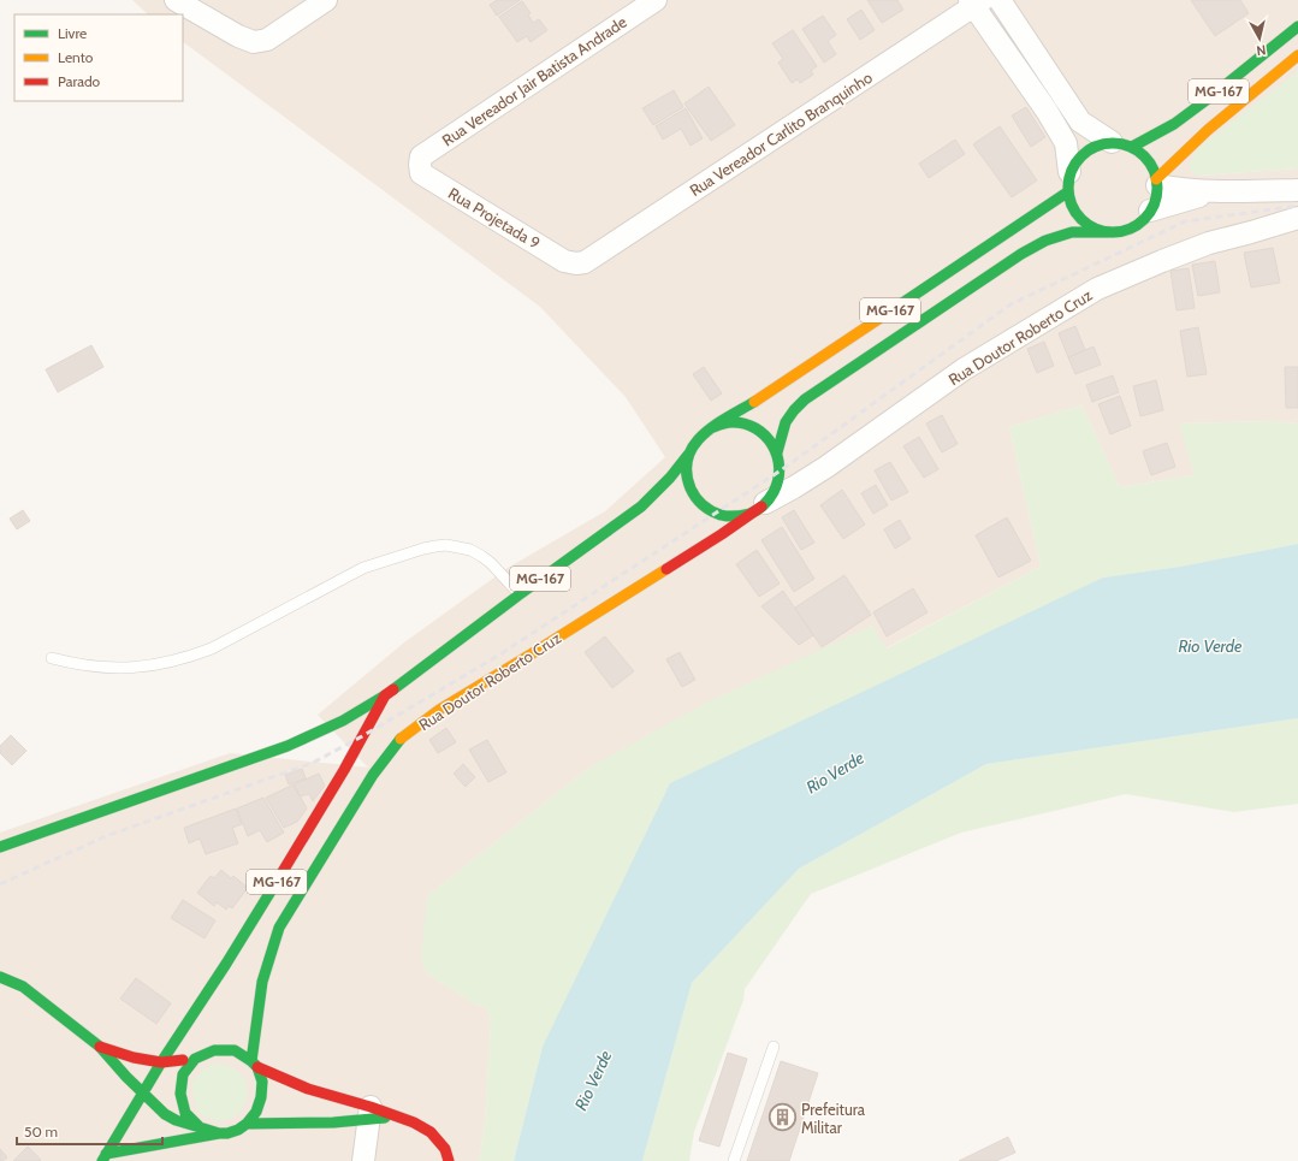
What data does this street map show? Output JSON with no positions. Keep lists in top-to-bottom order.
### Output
{
  "streets": {
    "main road": ["MG-167", "Rua Doutor Roberto Cruz"],
    "street": ["Rua Vereador Jair Batista Andrade", "Rua Vereador Carlito Branquinho", "Rua Projetada 9"]
  },
  "crossings": [
    ["Rua Vereador Jair Batista Andrade", "Rua Projetada 9"],
    ["MG-167", "Rua Doutor Roberto Cruz"],
    ["Rua Vereador Carlito Branquinho", "Rua Projetada 9"]
  ],
  "water": ["Rio Verde"],
  "places": {
    "building": ["Prefeitura Militar"]
  },
  "legend": ["Livre", "Lento", "Parado"],
  "scale_bar": "50 m",
  "north": "bottom"
}
